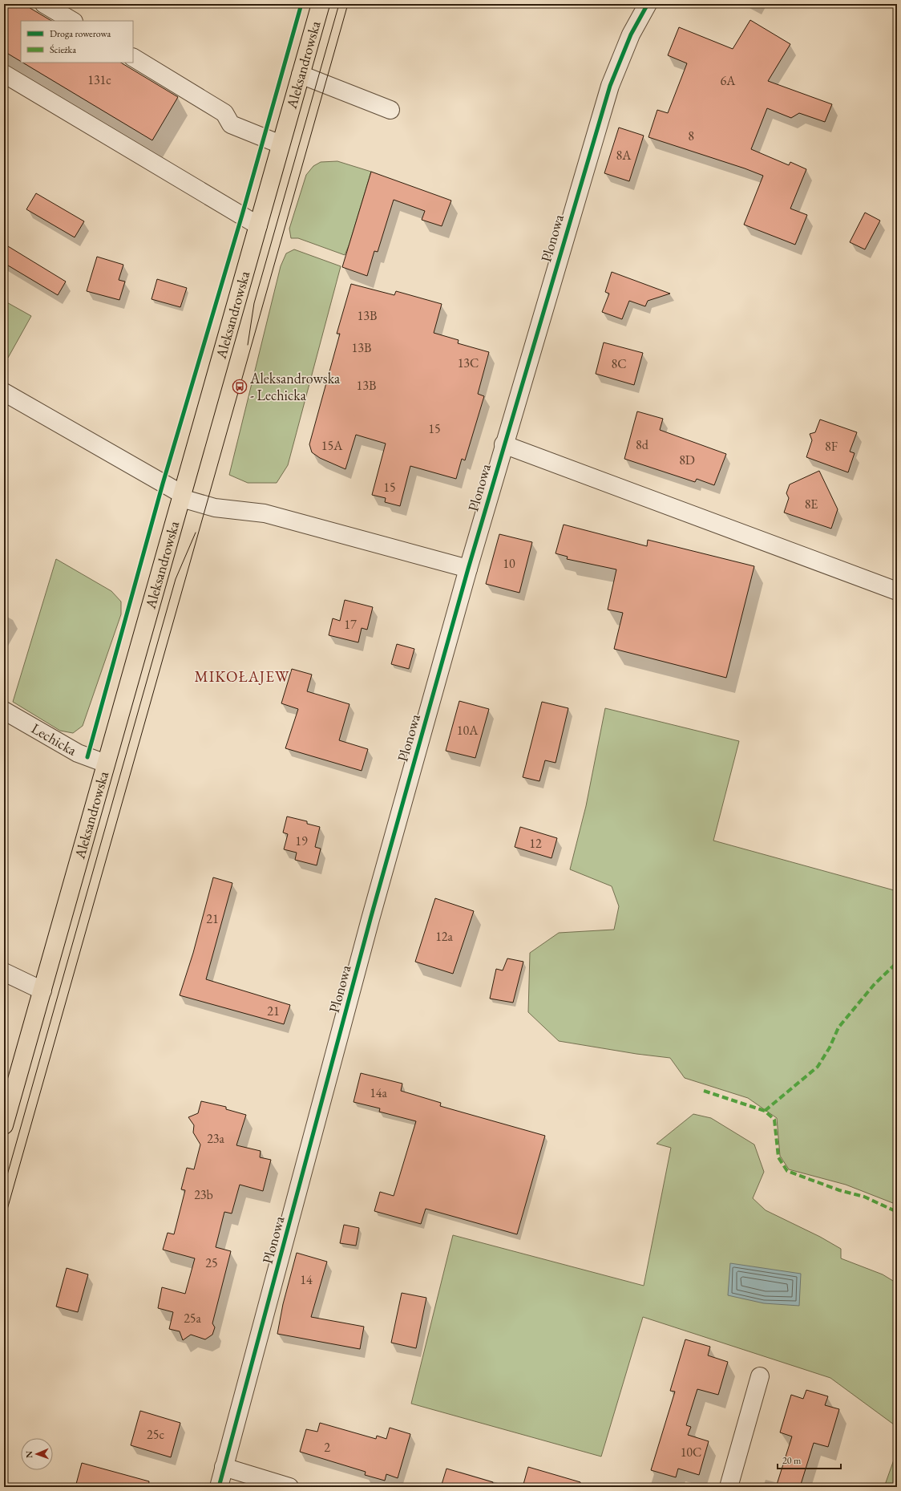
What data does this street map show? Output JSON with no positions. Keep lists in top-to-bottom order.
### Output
{
  "streets": {
    "main road": ["Aleksandrowska"],
    "street": ["Plonowa", "Lechicka"]
  },
  "crossings": [
    ["Aleksandrowska", "Lechicka"]
  ],
  "districts": ["MIKOŁAJEW"],
  "places": {
    "bus stop": ["Aleksandrowska - Lechicka"]
  },
  "house_numbers": [
    "131c",
    "6A",
    "8",
    "8A",
    "13B",
    "13B",
    "13C",
    "8C",
    "13B",
    "15",
    "8d",
    "15A",
    "8F",
    "8D",
    "15",
    "8E",
    "10",
    "17",
    "10A",
    "19",
    "12",
    "21",
    "12a",
    "21",
    "14a",
    "23a",
    "23b",
    "25",
    "14",
    "25a",
    "25c",
    "2",
    "10C"
  ],
  "legend": ["Droga rowerowa", "Ścieżka"],
  "scale_bar": "20 m",
  "north": "left"
}
